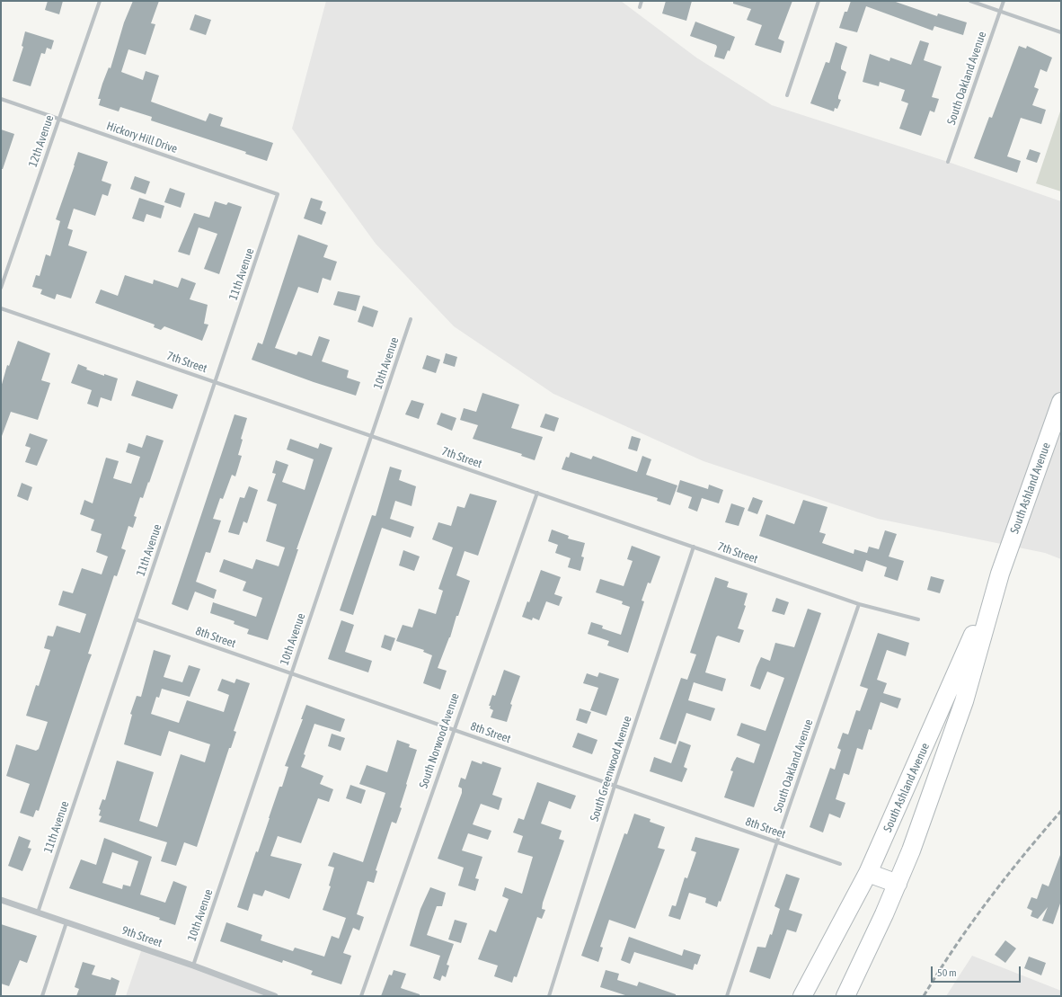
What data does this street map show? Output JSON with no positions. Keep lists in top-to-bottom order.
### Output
{
  "streets": {
    "main road": ["South Ashland Avenue"],
    "street": [
      "South Oakland Avenue",
      "Hickory Hill Drive",
      "12th Avenue",
      "11th Avenue",
      "7th Street",
      "10th Avenue",
      "8th Street",
      "South Norwood Avenue",
      "South Greenwood Avenue",
      "9th Street"
    ]
  },
  "crossings": [
    ["South Oakland Avenue", "7th Street"],
    ["South Oakland Avenue", "8th Street"],
    ["Hickory Hill Drive", "12th Avenue"],
    ["Hickory Hill Drive", "11th Avenue"],
    ["11th Avenue", "7th Street"],
    ["11th Avenue", "8th Street"],
    ["11th Avenue", "9th Street"],
    ["7th Street", "10th Avenue"],
    ["7th Street", "South Norwood Avenue"],
    ["7th Street", "South Greenwood Avenue"],
    ["10th Avenue", "8th Street"],
    ["10th Avenue", "9th Street"],
    ["8th Street", "South Norwood Avenue"],
    ["8th Street", "South Greenwood Avenue"]
  ],
  "scale_bar": "50 m"
}
